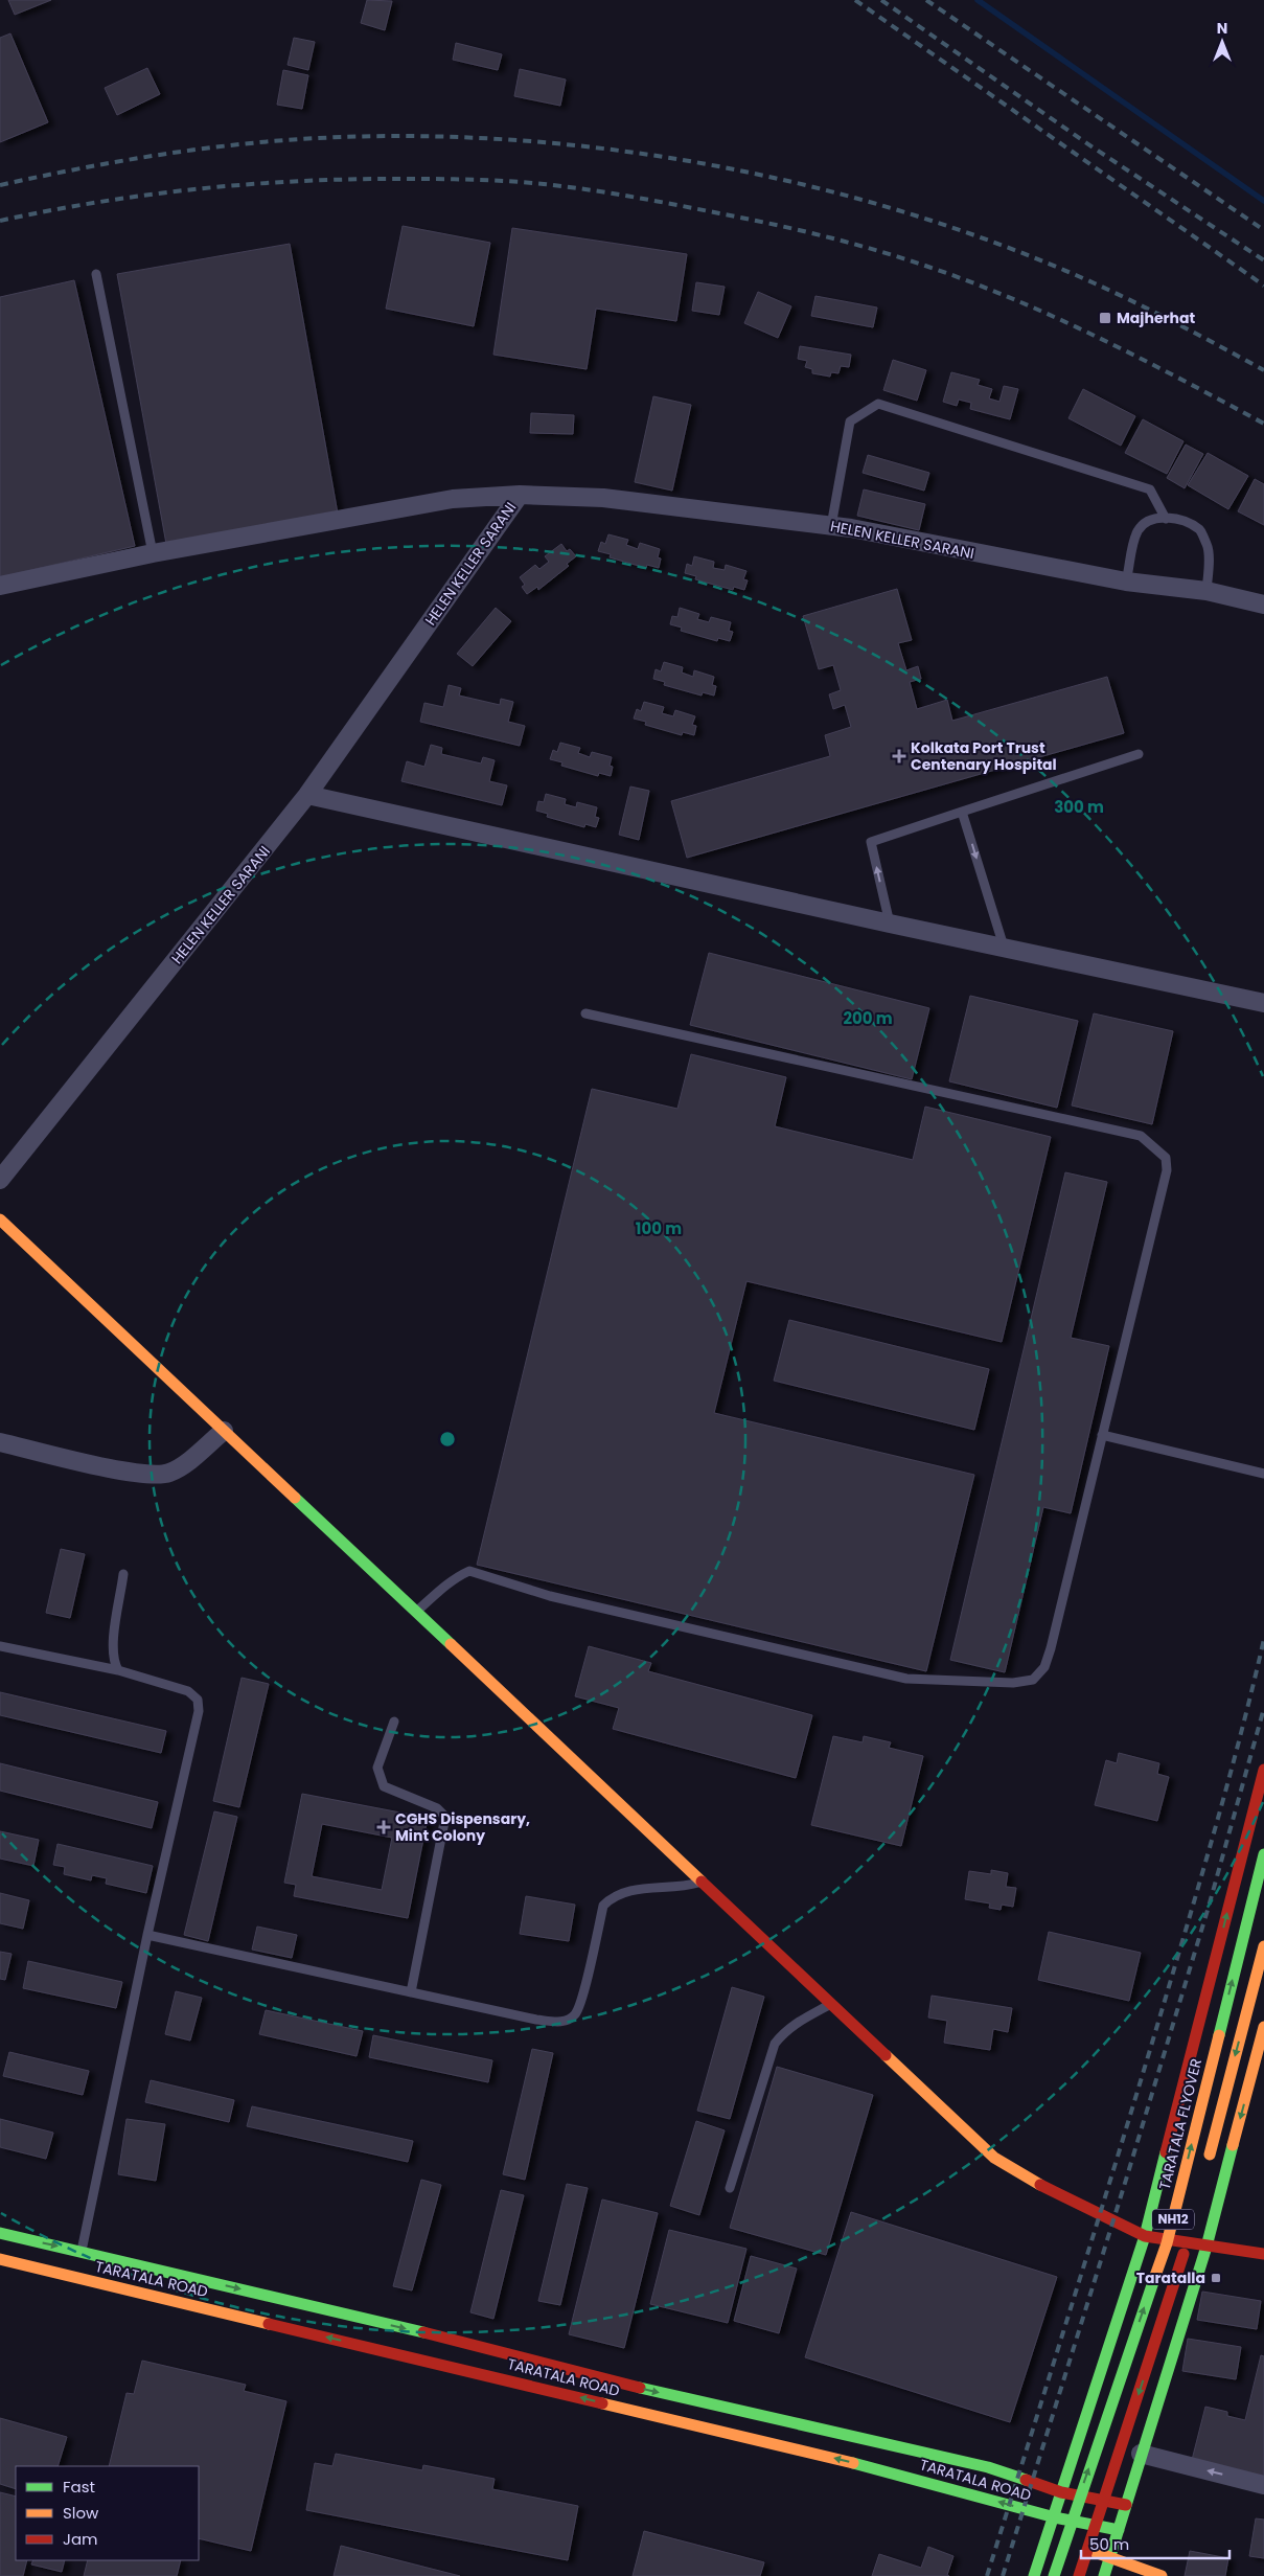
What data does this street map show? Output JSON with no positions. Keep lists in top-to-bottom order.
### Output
{
  "streets": {
    "main road": ["TARATALA FLYOVER", "NH12", "TARATALA ROAD"],
    "street": ["HELEN KELLER SARANI"]
  },
  "places": {
    "transit": ["Majherhat", "Taratalla"],
    "health": ["Kolkata Port Trust Centenary Hospital", "CGHS Dispensary, Mint Colony"]
  },
  "legend": ["Fast", "Slow", "Jam"],
  "scale_bar": "50 m",
  "north": "top",
  "rings": ["300 m", "200 m", "100 m"]
}
